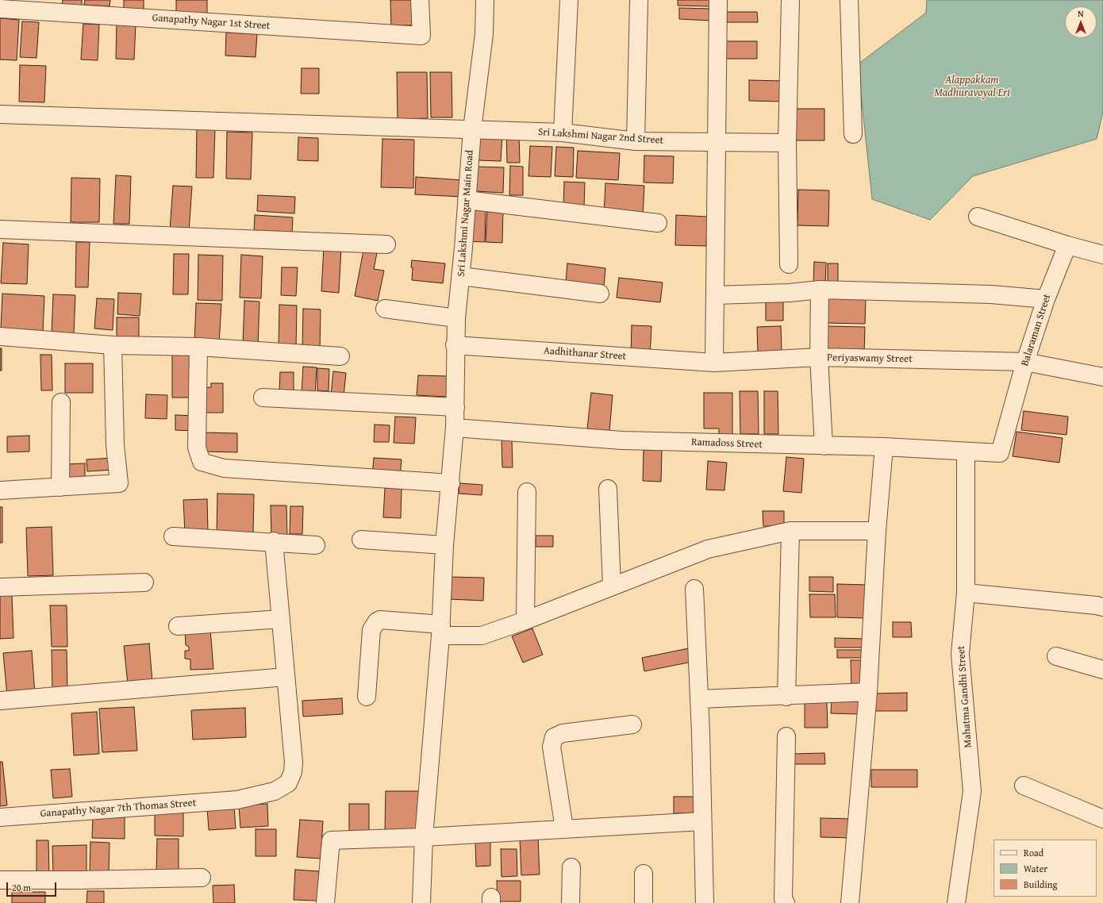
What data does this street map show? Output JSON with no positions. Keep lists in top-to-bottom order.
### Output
{
  "streets": {
    "street": [
      "Ganapathy Nagar 1st Street",
      "Sri Lakshmi Nagar 2nd Street",
      "Sri Lakshmi Nagar Main Road",
      "Balaraman Street",
      "Aadhithanar Street",
      "Periyaswamy Street",
      "Ramadoss Street",
      "Mahatma Gandhi Street",
      "Ganapathy Nagar 7th Thomas Street"
    ]
  },
  "crossings": [
    ["Sri Lakshmi Nagar 2nd Street", "Sri Lakshmi Nagar Main Road"],
    ["Sri Lakshmi Nagar Main Road", "Aadhithanar Street"],
    ["Sri Lakshmi Nagar Main Road", "Ramadoss Street"],
    ["Balaraman Street", "Periyaswamy Street"],
    ["Balaraman Street", "Ramadoss Street"],
    ["Aadhithanar Street", "Periyaswamy Street"],
    ["Ramadoss Street", "Mahatma Gandhi Street"]
  ],
  "water": ["Alappakkam Madhuravoyal Eri"],
  "legend": ["Road", "Water", "Building"],
  "scale_bar": "20 m",
  "north": "top"
}
